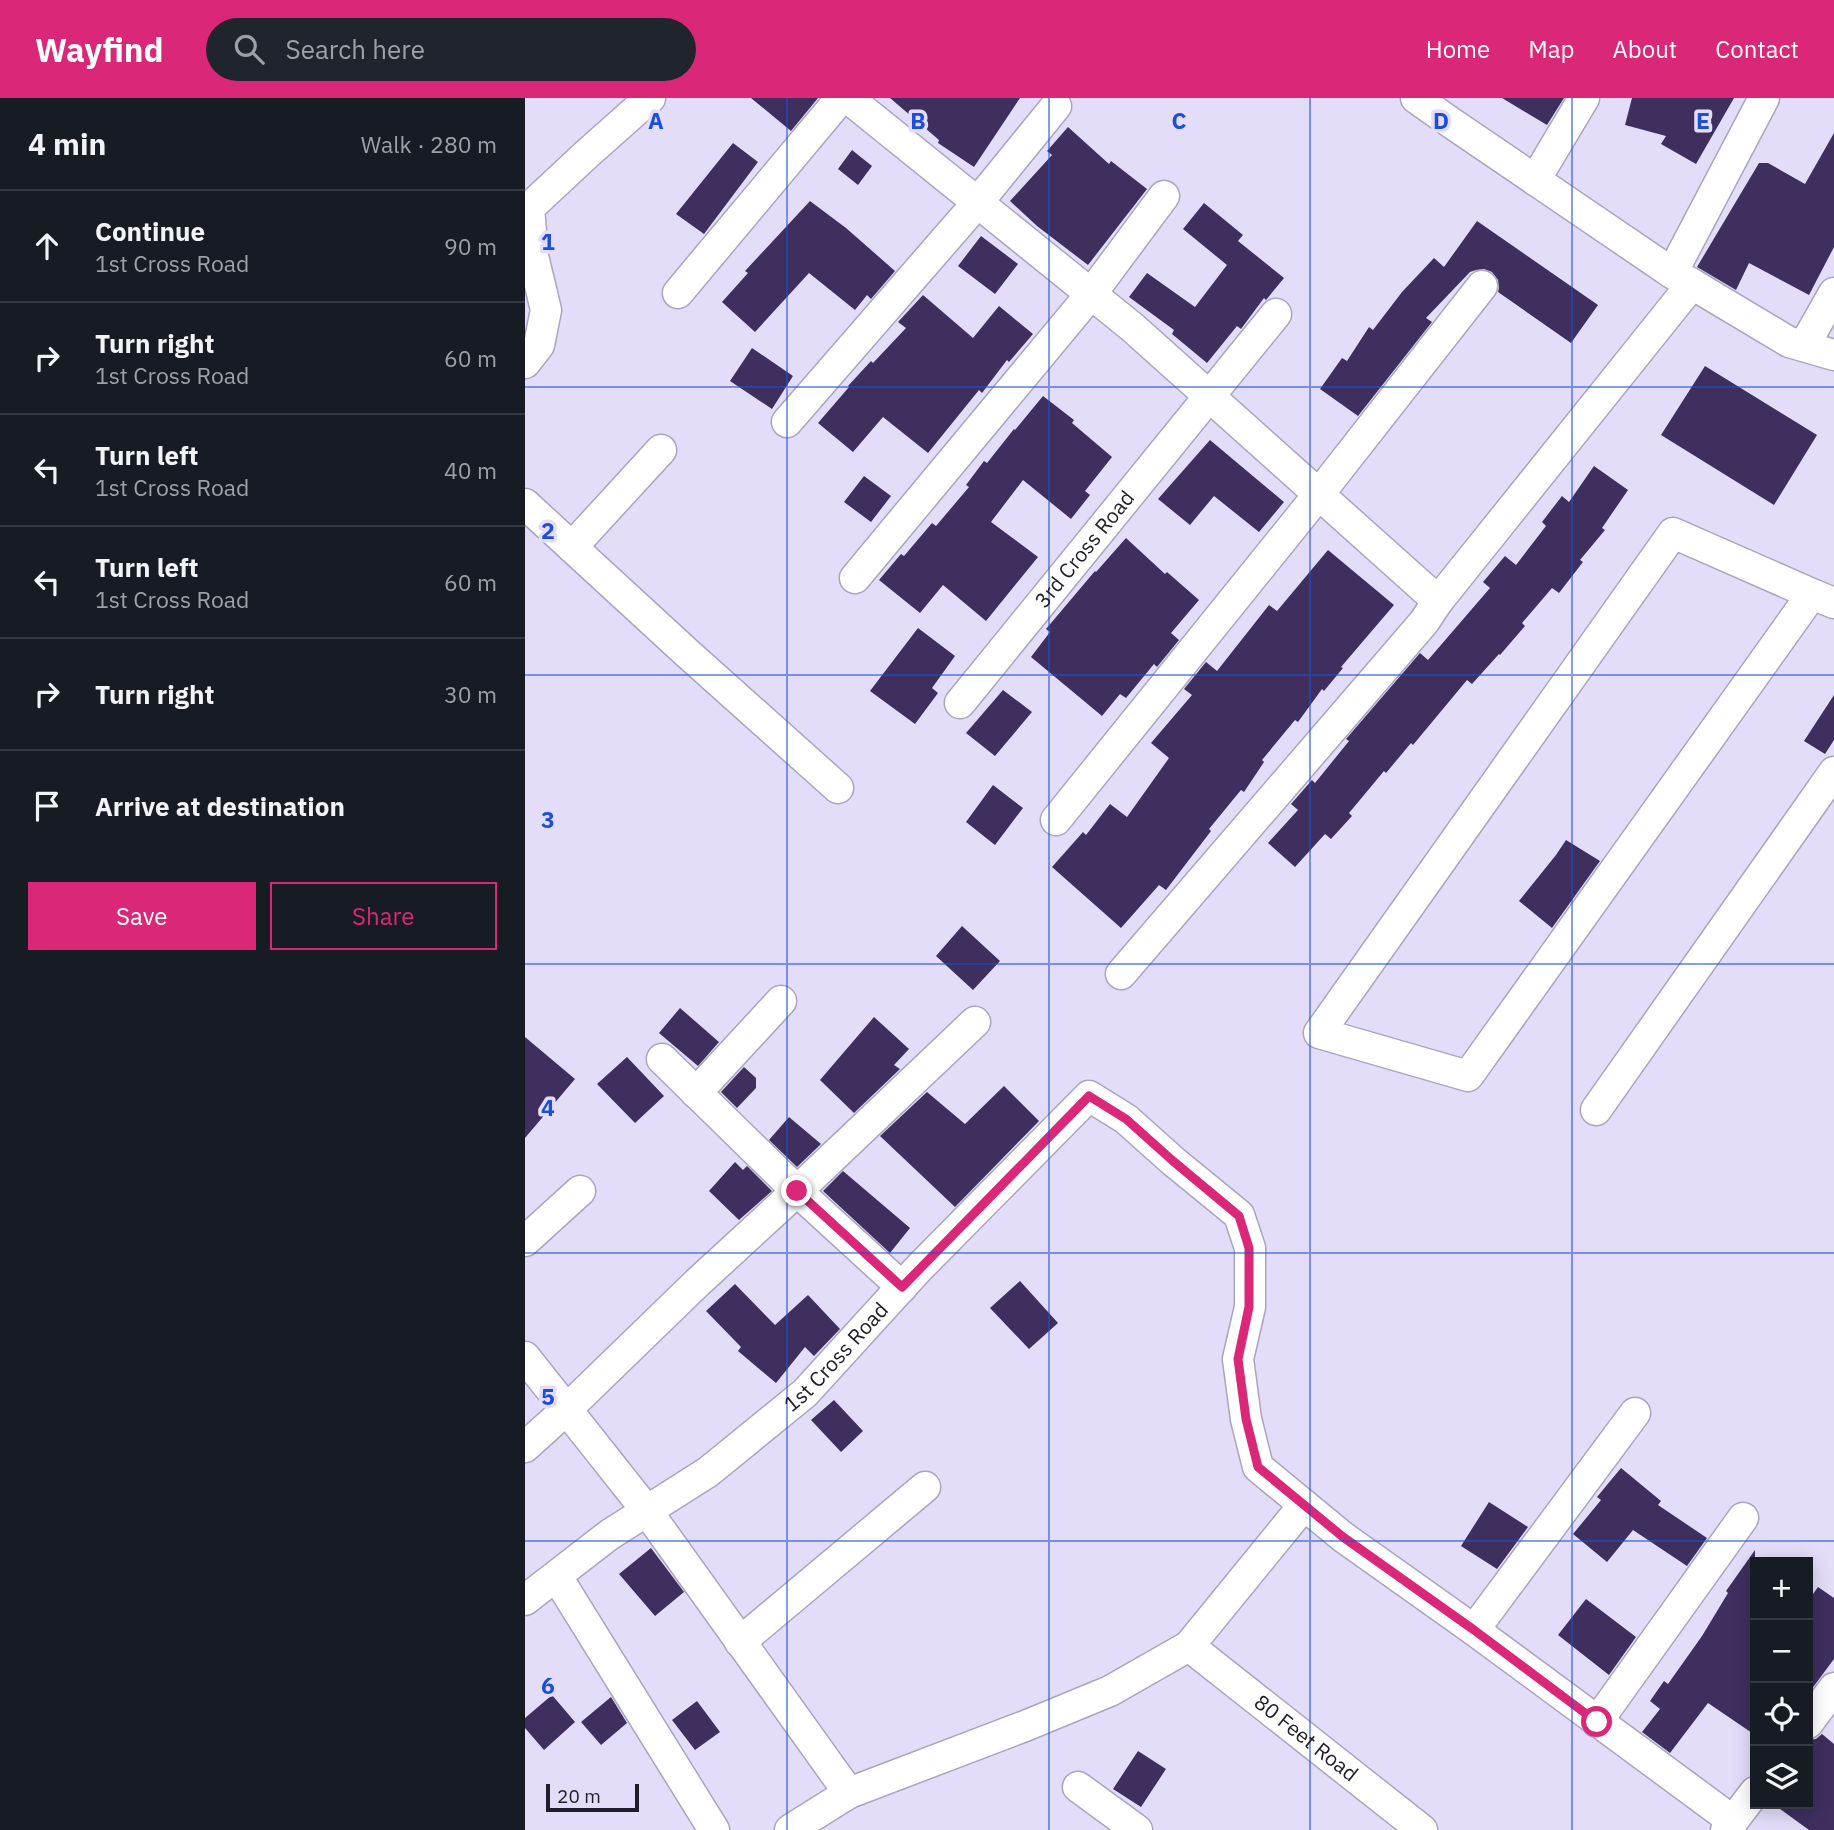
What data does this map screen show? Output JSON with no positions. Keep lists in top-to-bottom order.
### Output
{
  "streets": {
    "street": ["3rd Cross Road", "1st Cross Road", "80 Feet Road"]
  },
  "scale_bar": "20 m",
  "page": {
    "header": "Wayfind",
    "search": "Search here",
    "nav": [
      "Home",
      "Map",
      "About",
      "Contact"
    ],
    "heading": ["4 min", "Walk · 280 m"],
    "list": [
      ["Continue", "1st Cross Road", "90 m"],
      ["Turn right", "1st Cross Road", "60 m"],
      ["Turn left", "1st Cross Road", "40 m"],
      ["Turn left", "1st Cross Road", "60 m"],
      ["Turn right", "30 m"],
      "Arrive at destination"
    ],
    "buttons": ["Save", "Share"],
    "map_buttons": ["+", "−"],
    "scale": "20 m"
  },
  "grid": {
    "columns": [
      "A",
      "B",
      "C",
      "D",
      "E"
    ],
    "rows": [
      "1",
      "2",
      "3",
      "4",
      "5",
      "6"
    ]
  }
}
